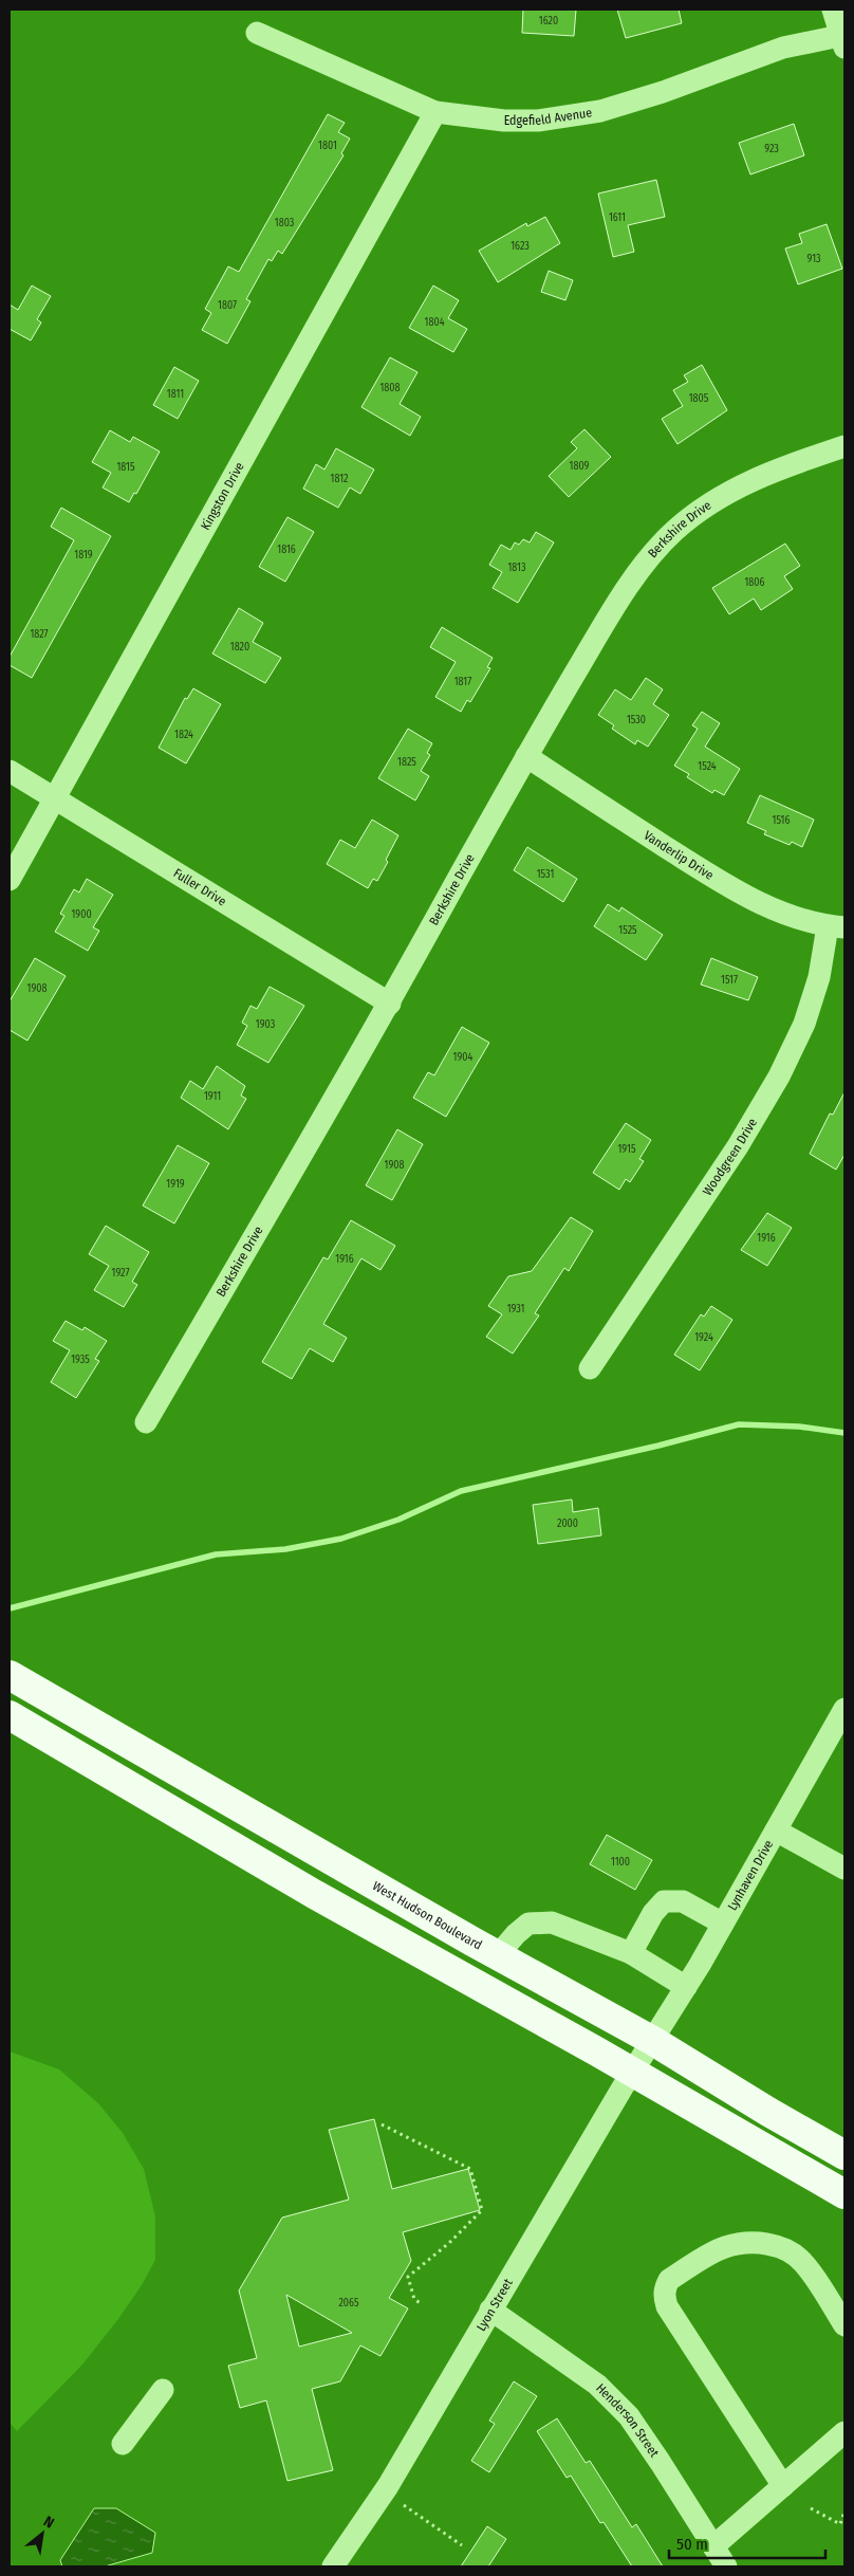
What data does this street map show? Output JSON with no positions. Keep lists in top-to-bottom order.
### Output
{
  "streets": {
    "main road": ["West Hudson Boulevard"],
    "street": [
      "Edgefield Avenue",
      "Kingston Drive",
      "Berkshire Drive",
      "Vanderlip Drive",
      "Fuller Drive",
      "Woodgreen Drive",
      "Lynhaven Drive",
      "Lyon Street",
      "Henderson Street"
    ]
  },
  "crossings": [
    ["Edgefield Avenue", "Kingston Drive"],
    ["Kingston Drive", "Fuller Drive"],
    ["Berkshire Drive", "Vanderlip Drive"],
    ["Berkshire Drive", "Fuller Drive"],
    ["Vanderlip Drive", "Woodgreen Drive"],
    ["Lynhaven Drive", "West Hudson Boulevard"],
    ["Lynhaven Drive", "Lyon Street"],
    ["West Hudson Boulevard", "Lyon Street"],
    ["Lyon Street", "Henderson Street"]
  ],
  "house_numbers": [
    "1620",
    "1801",
    "923",
    "1611",
    "1803",
    "1623",
    "913",
    "1807",
    "1804",
    "1808",
    "1811",
    "1805",
    "1809",
    "1815",
    "1812",
    "1816",
    "1819",
    "1813",
    "1806",
    "1827",
    "1820",
    "1817",
    "1530",
    "1824",
    "1825",
    "1524",
    "1516",
    "1531",
    "1900",
    "1525",
    "1517",
    "1908",
    "1903",
    "1904",
    "1911",
    "1915",
    "1908",
    "1919",
    "1916",
    "1916",
    "1927",
    "1931",
    "1924",
    "1935",
    "2000",
    "1100",
    "2065"
  ],
  "scale_bar": "50 m",
  "north": "top right"
}
